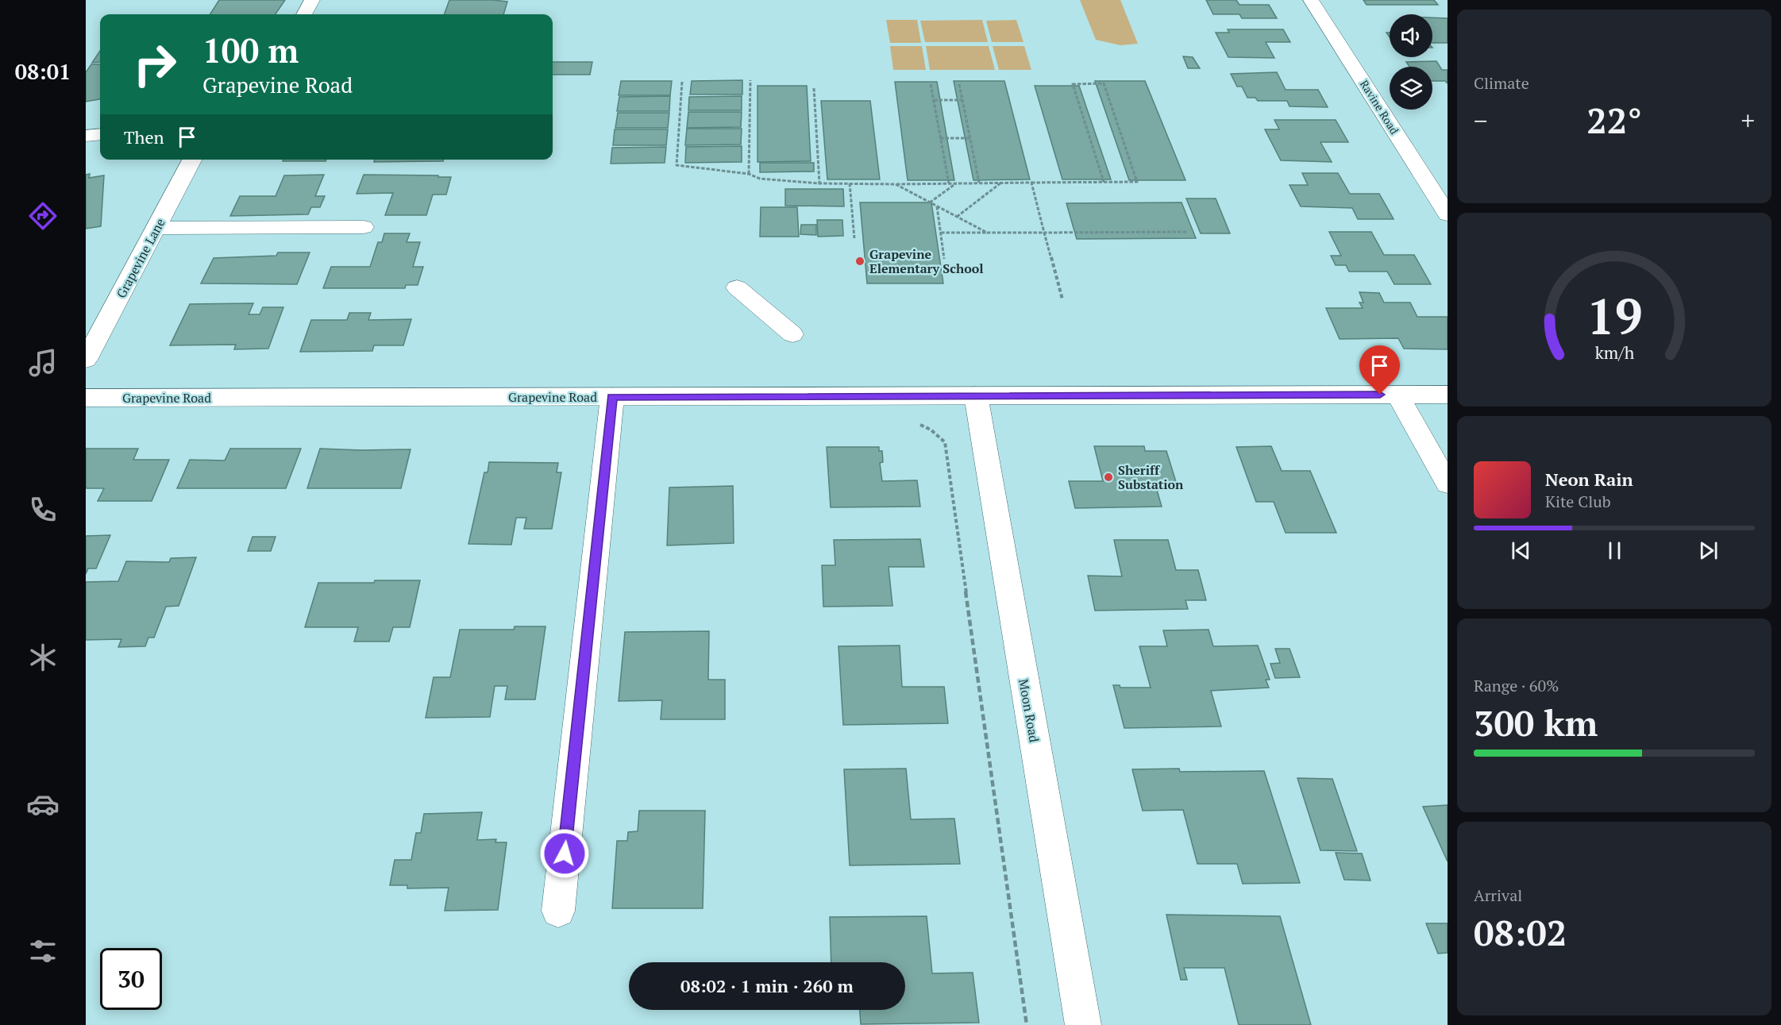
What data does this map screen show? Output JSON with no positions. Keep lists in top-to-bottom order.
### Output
{
  "streets": {
    "street": [
      "Ravine Road",
      "Grapevine Lane",
      "Grapevine Road",
      "Moon Road"
    ]
  },
  "crossings": [
    ["Grapevine Road", "Moon Road"]
  ],
  "places": ["Grapevine Elementary School", "Sheriff Substation"],
  "page": {
    "tabs": "08:01",
    "tile": [
      "Climate",
      ["Range · 60%", "300 km"],
      ["Arrival", "08:02"]
    ],
    "turn": ["100 m", "Grapevine Road"],
    "heat": ["−", "22°", "+"],
    "then": "Then",
    "song": ["Neon Rain", "Kite Club"],
    "limit": "30",
    "trip": "08:02 · 1 min · 260 m",
    "gauge": ["19", "km/h"]
  }
}
